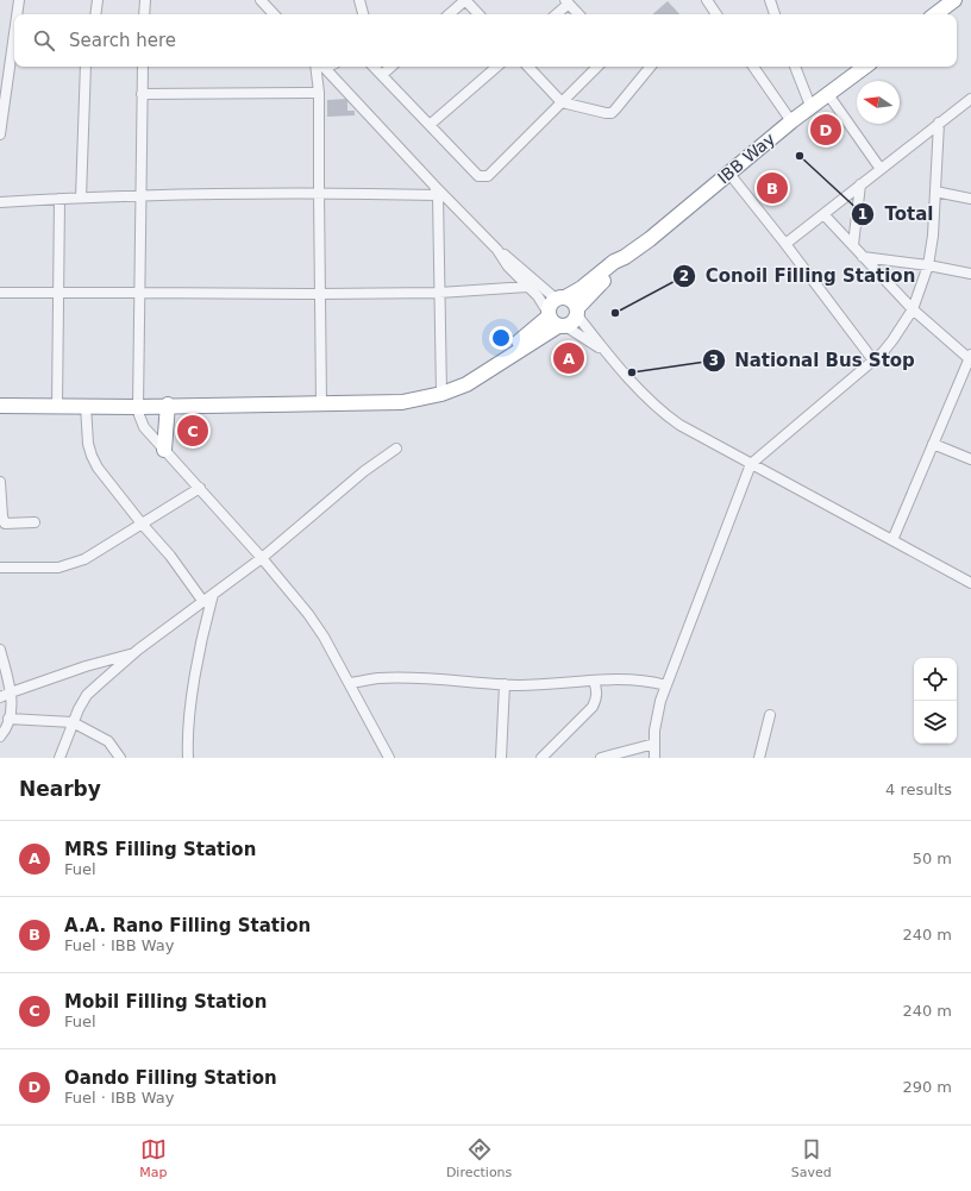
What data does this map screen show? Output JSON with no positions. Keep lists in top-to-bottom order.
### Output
{
  "streets": {
    "highway": ["IBB Way"]
  },
  "places": ["Total", "Conoil Filling Station", "National Bus Stop"],
  "north": "left",
  "page": {
    "search": "Search here",
    "pins": [
      "D",
      "B",
      "A",
      "C"
    ],
    "heading": ["Nearby", "4 results"],
    "list": [
      {
        "mark": "A",
        "name": "MRS Filling Station",
        "note": "Fuel",
        "value": "50 m"
      },
      {
        "mark": "B",
        "name": "A.A. Rano Filling Station",
        "note": "Fuel · IBB Way",
        "value": "240 m"
      },
      {
        "mark": "C",
        "name": "Mobil Filling Station",
        "note": "Fuel",
        "value": "240 m"
      },
      {
        "mark": "D",
        "name": "Oando Filling Station",
        "note": "Fuel · IBB Way",
        "value": "290 m"
      }
    ],
    "nav": ["Map", "Directions", "Saved"]
  }
}
